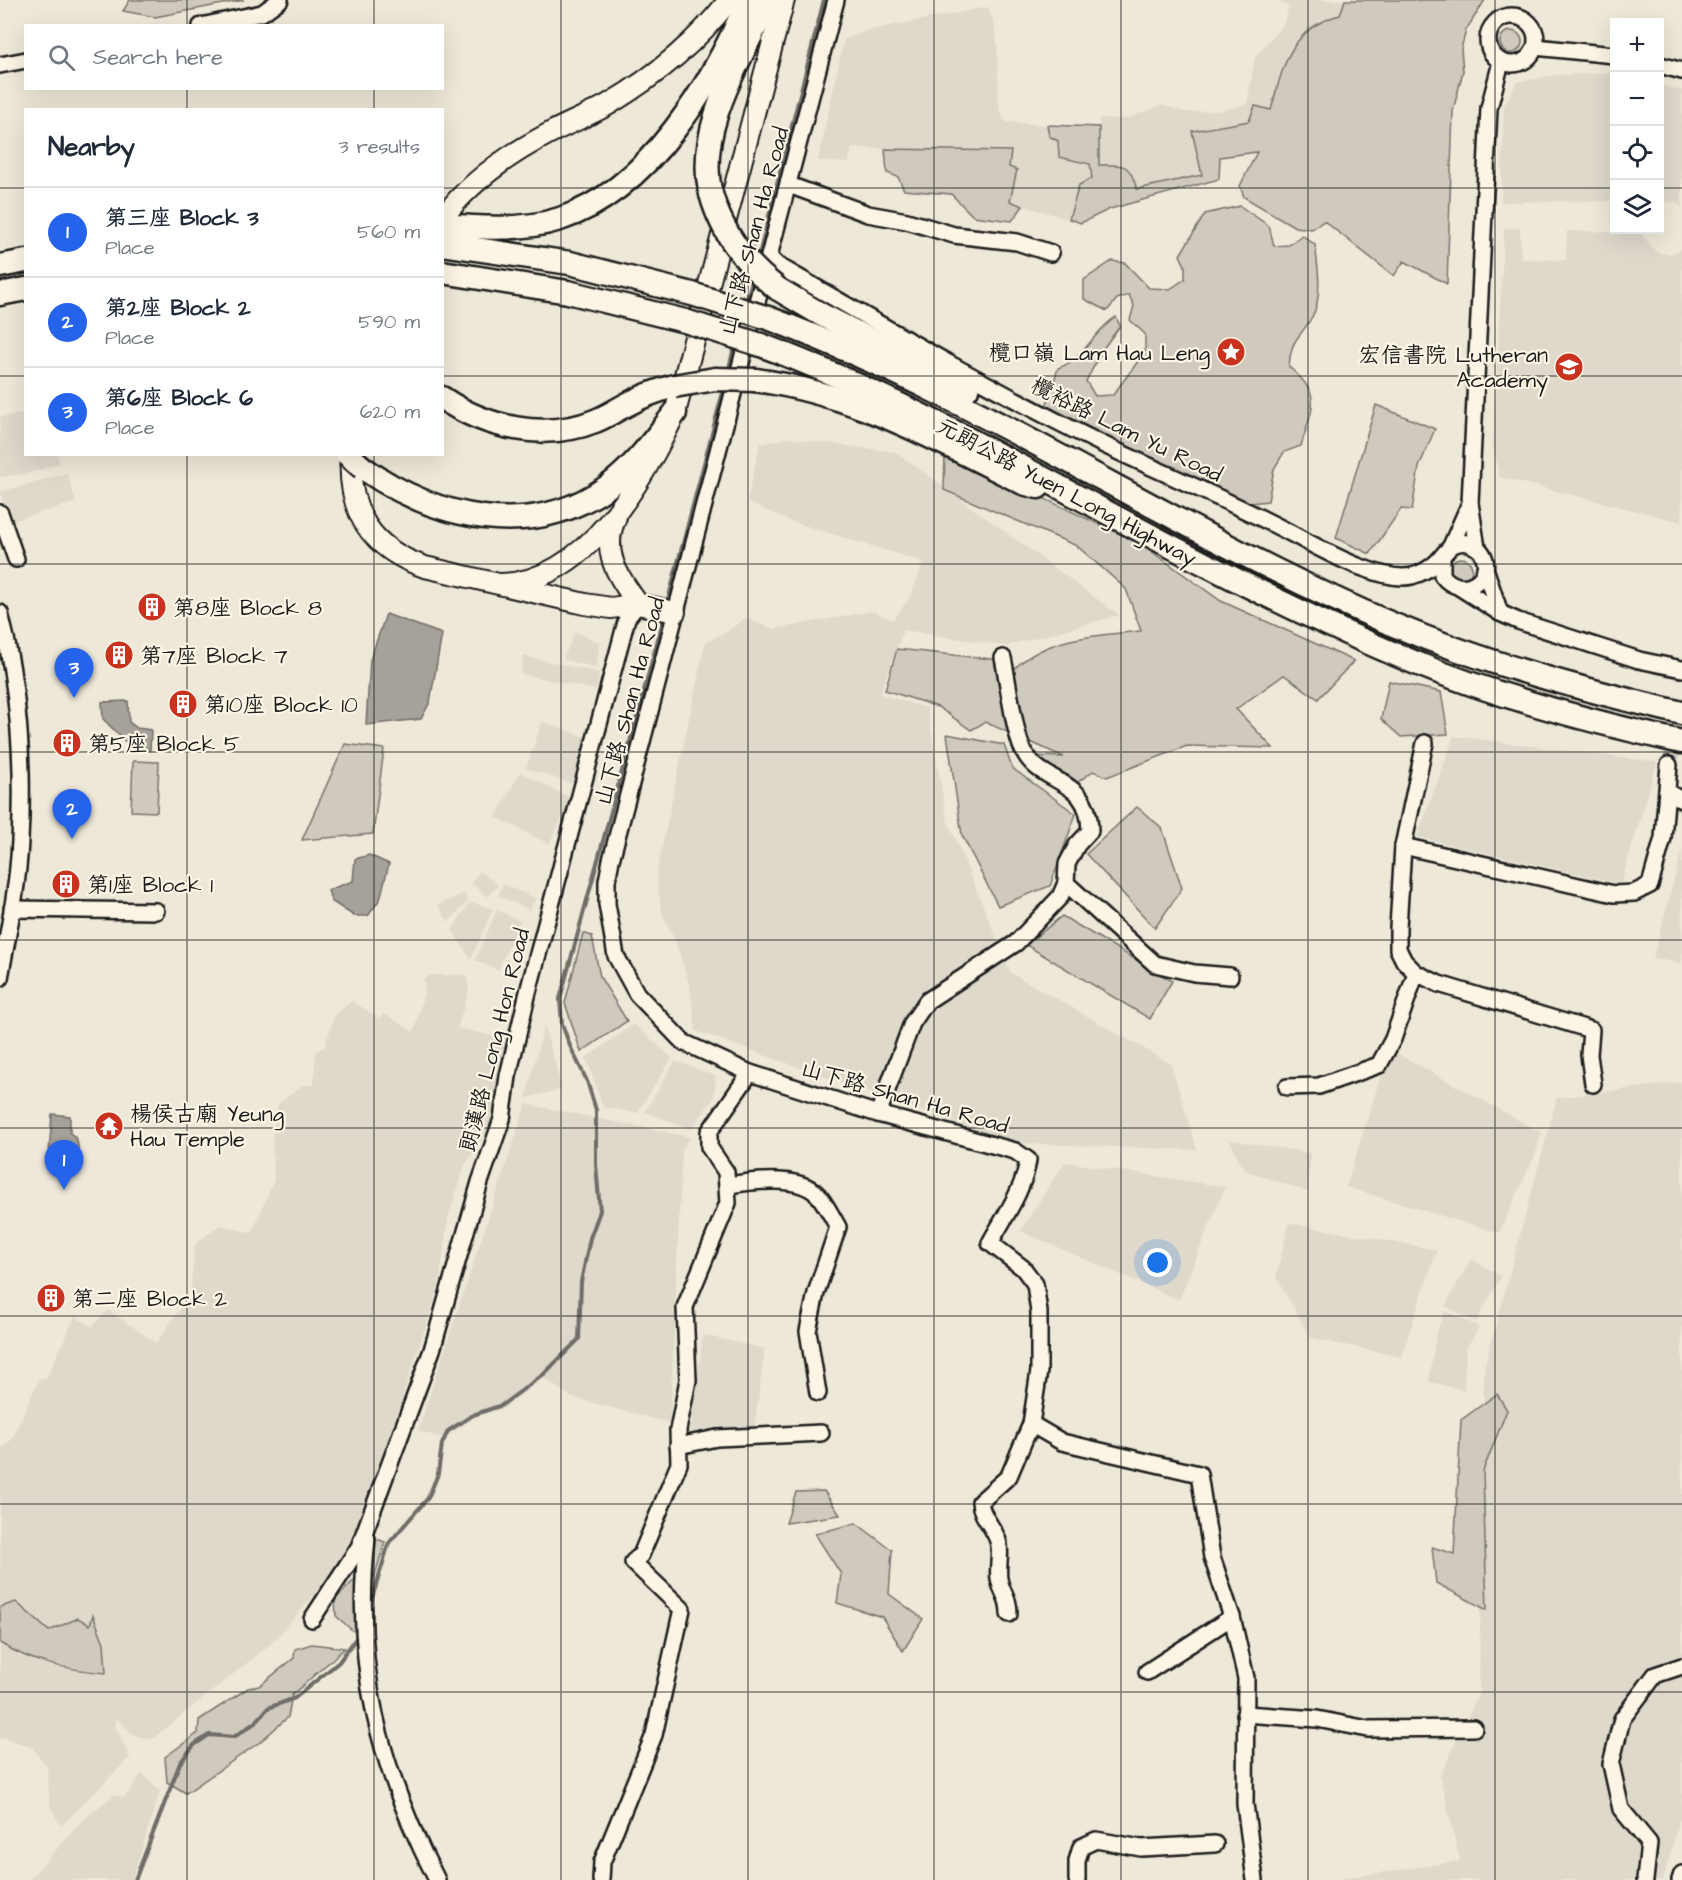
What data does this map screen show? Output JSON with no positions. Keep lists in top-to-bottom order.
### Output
{
  "streets": {
    "highway": ["元朗公路 Yuen Long Highway"],
    "street": ["山下路 Shan Ha Road", "欖裕路 Lam Yu Road", "朗漢路 Long Hon Road"]
  },
  "crossings": [
    ["山下路 Shan Ha Road", "欖裕路 Lam Yu Road"]
  ],
  "places": {
    "place": ["欖口嶺 Lam Hau Leng"],
    "school or university": ["宏信書院 Lutheran Academy"],
    "building": [
      "第8座 Block 8",
      "第7座 Block 7",
      "第10座 Block 10",
      "第5座 Block 5",
      "第1座 Block 1",
      "第二座 Block 2"
    ],
    "temple": ["楊侯古廟 Yeung Hau Temple"]
  },
  "page": {
    "map_buttons": ["+", "−"],
    "search": "Search here",
    "heading": ["Nearby", "3 results"],
    "list": [
      {
        "mark": "1",
        "name": "第三座 Block 3",
        "note": "Place",
        "value": "560 m"
      },
      {
        "mark": "2",
        "name": "第2座 Block 2",
        "note": "Place",
        "value": "590 m"
      },
      {
        "mark": "3",
        "name": "第6座 Block 6",
        "note": "Place",
        "value": "620 m"
      }
    ],
    "pins": ["3", "2", "1"]
  }
}
